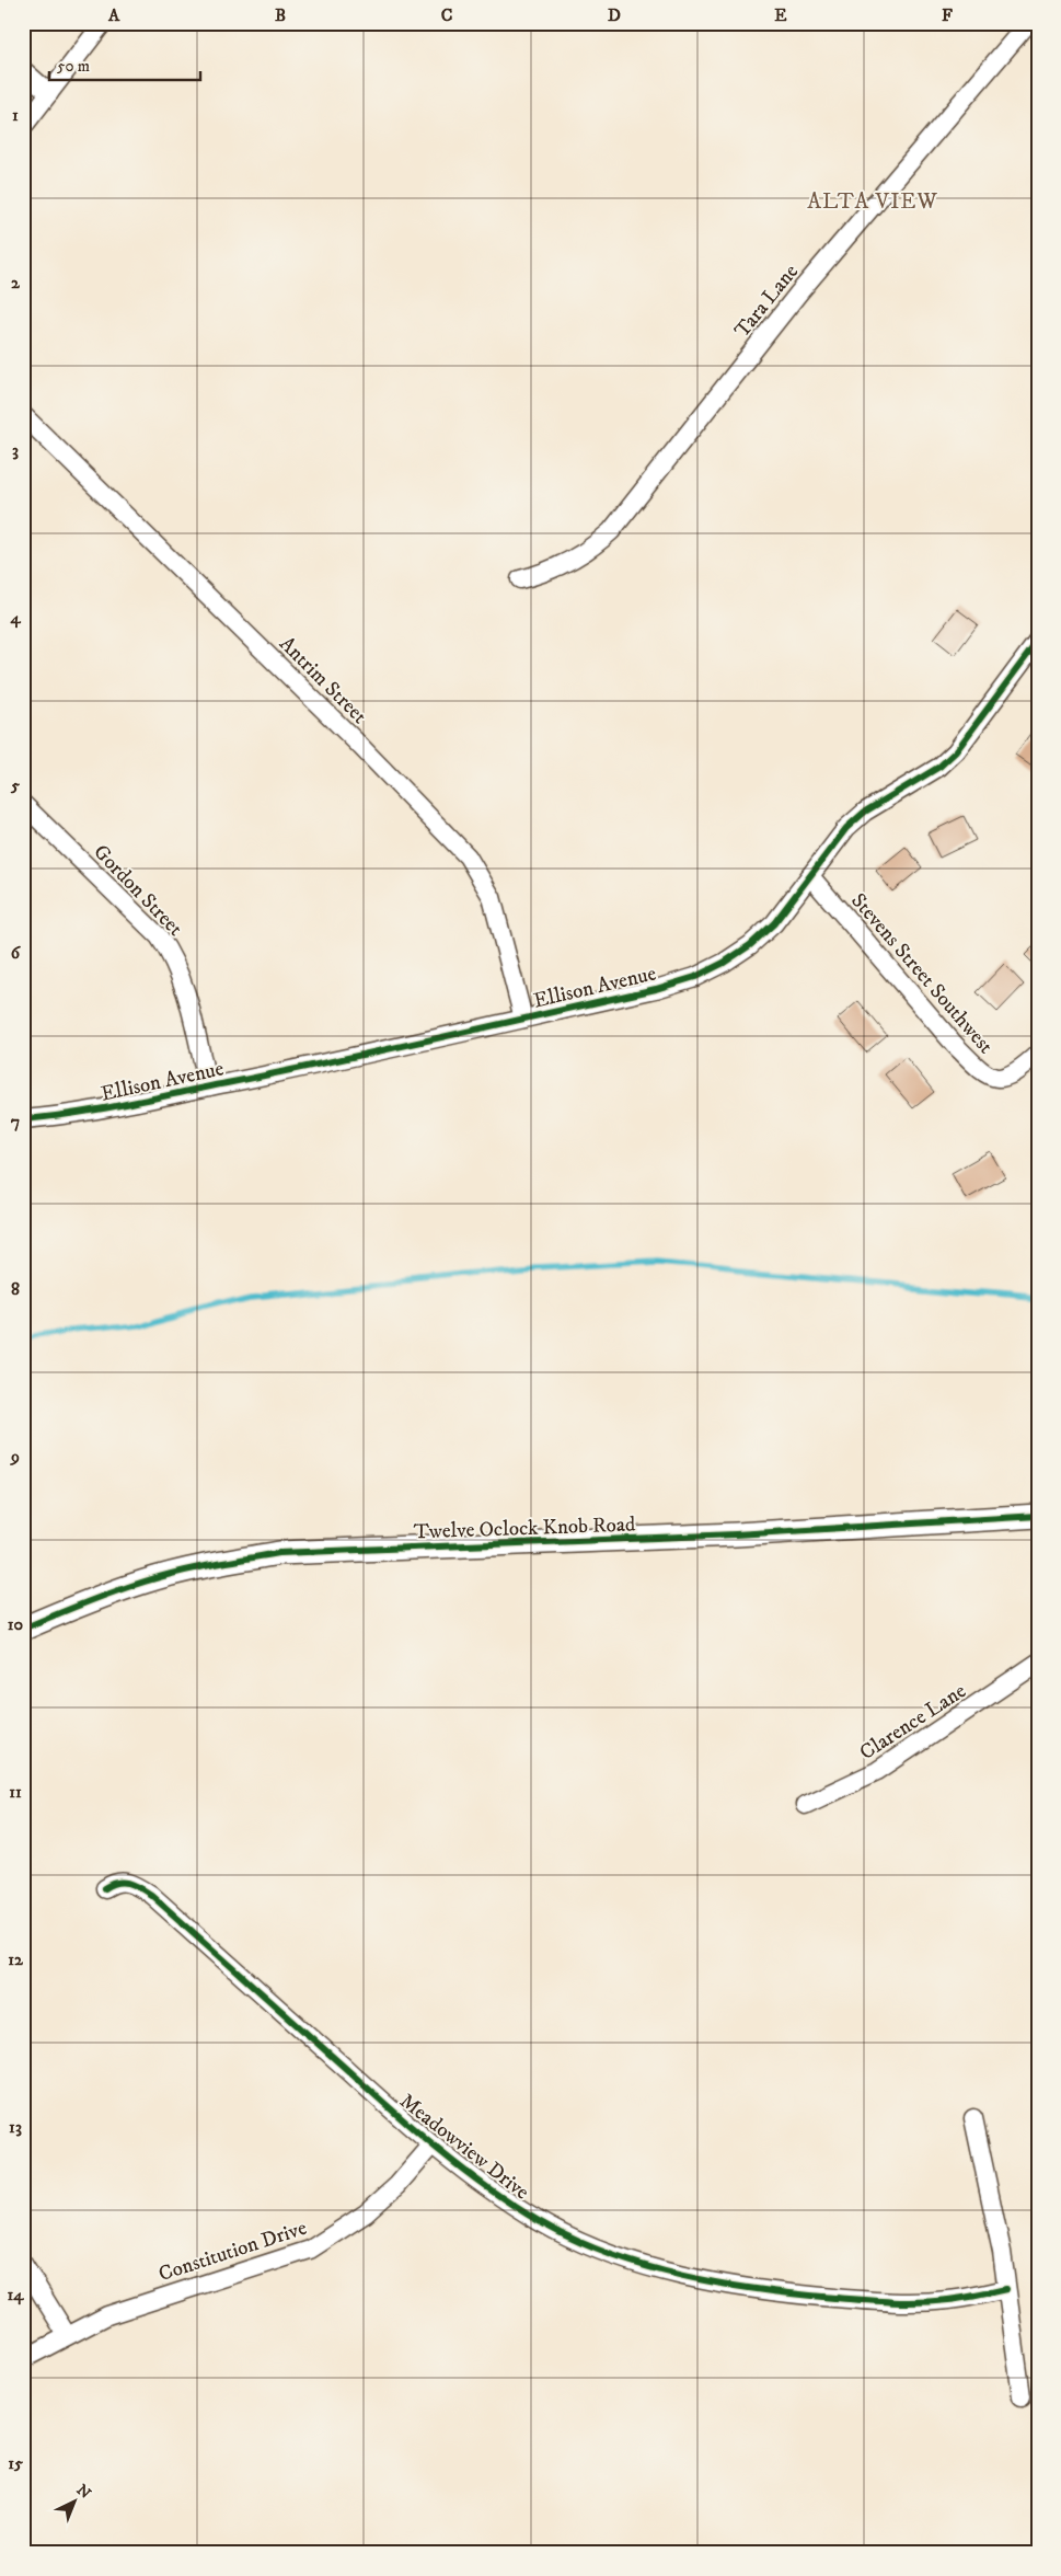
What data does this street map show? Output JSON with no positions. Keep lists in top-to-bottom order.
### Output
{
  "streets": {
    "street": [
      "Tara Lane",
      "Antrim Street",
      "Gordon Street",
      "Stevens Street Southwest",
      "Ellison Avenue",
      "Twelve Oclock Knob Road",
      "Clarence Lane",
      "Meadowview Drive",
      "Constitution Drive"
    ]
  },
  "crossings": [
    ["Antrim Street", "Ellison Avenue"],
    ["Gordon Street", "Ellison Avenue"],
    ["Stevens Street Southwest", "Ellison Avenue"],
    ["Meadowview Drive", "Constitution Drive"]
  ],
  "districts": ["ALTA VIEW"],
  "scale_bar": "50 m",
  "north": "top right",
  "grid": {
    "columns": [
      "A",
      "B",
      "C",
      "D",
      "E",
      "F"
    ],
    "rows": [
      "1",
      "2",
      "3",
      "4",
      "5",
      "6",
      "7",
      "8",
      "9",
      "10",
      "11",
      "12",
      "13",
      "14",
      "15"
    ]
  }
}
